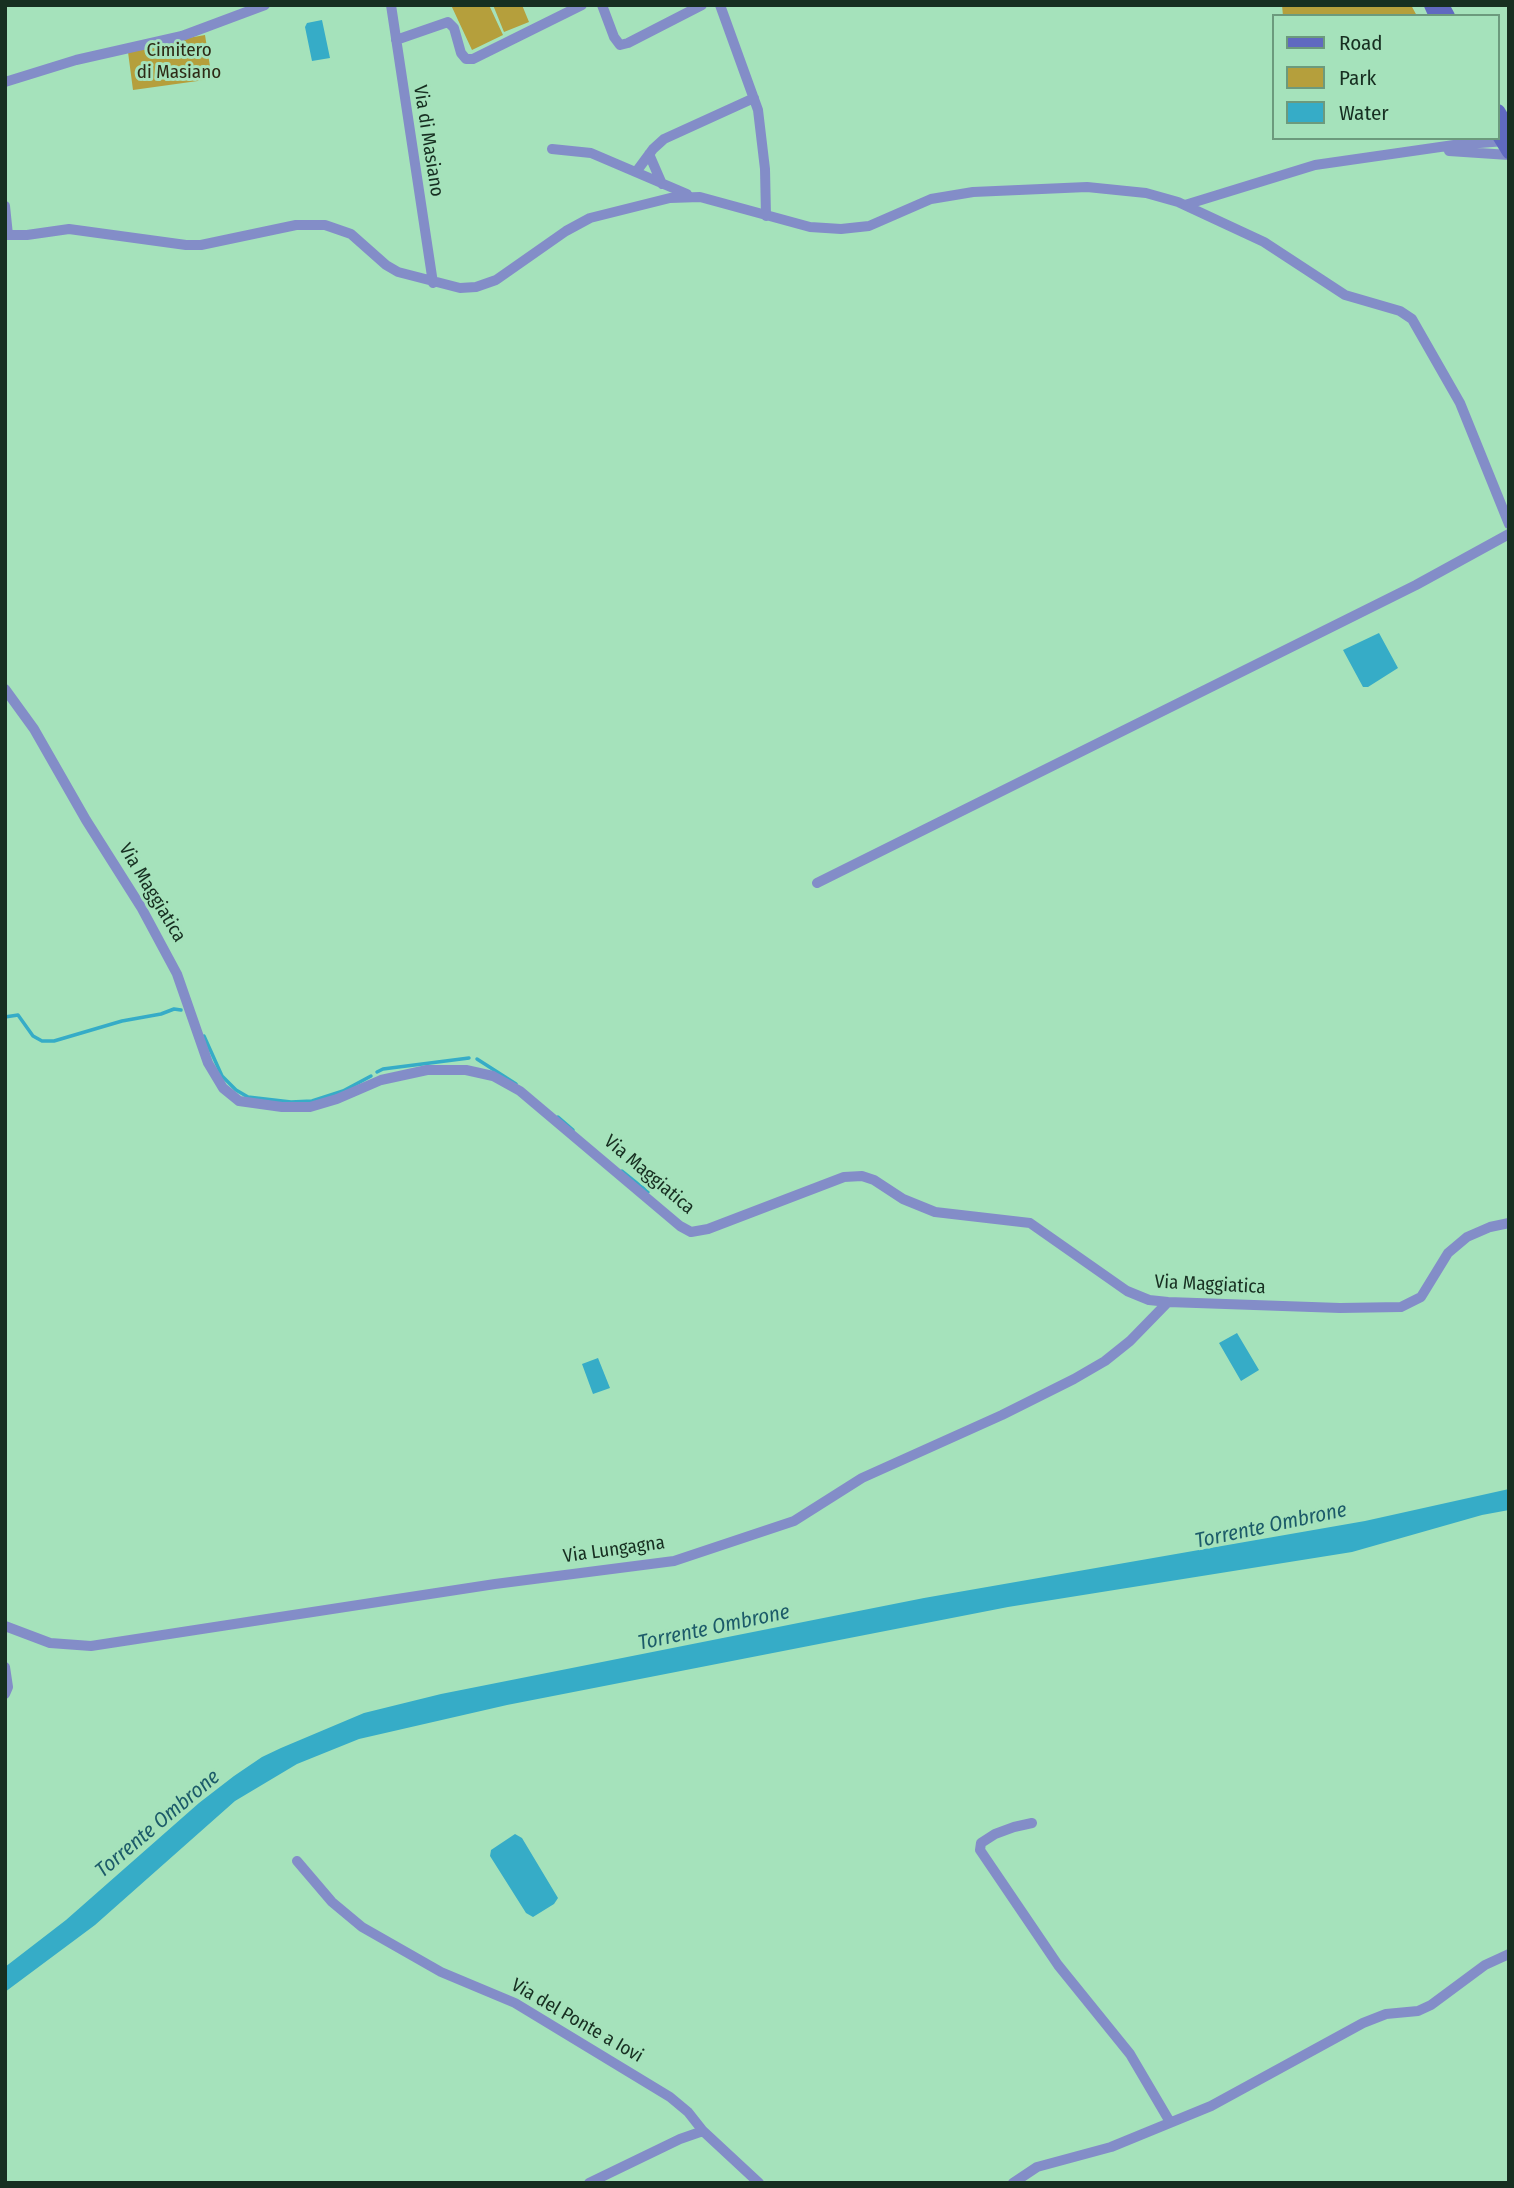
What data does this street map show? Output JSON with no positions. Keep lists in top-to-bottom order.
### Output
{
  "streets": {
    "street": [
      "Via di Masiano",
      "Via Maggiatica",
      "Via Lungagna",
      "Via del Ponte a Iovi"
    ]
  },
  "crossings": [
    ["Via Maggiatica", "Via Lungagna"]
  ],
  "water": ["Torrente Ombrone"],
  "parks": ["Cimitero di Masiano"],
  "legend": ["Road", "Park", "Water"]
}
